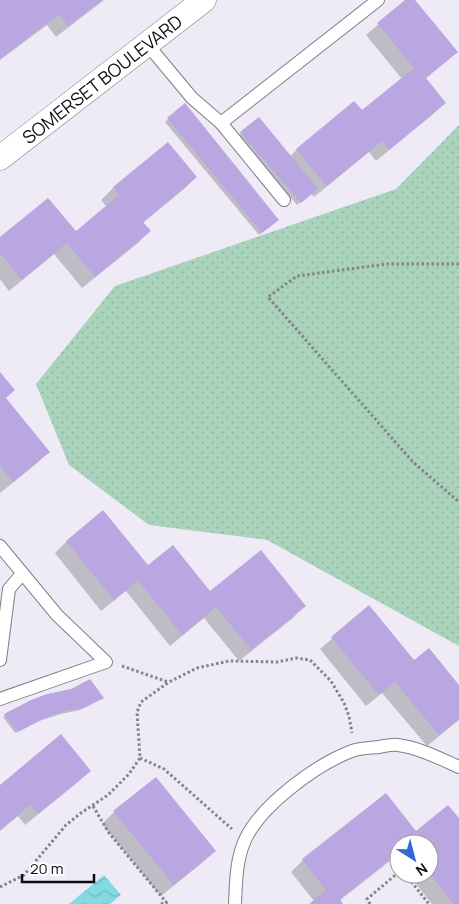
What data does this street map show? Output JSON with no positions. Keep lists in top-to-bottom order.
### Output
{
  "streets": {
    "street": ["SOMERSET BOULEVARD"]
  },
  "scale_bar": "20 m",
  "north": "bottom right"
}
